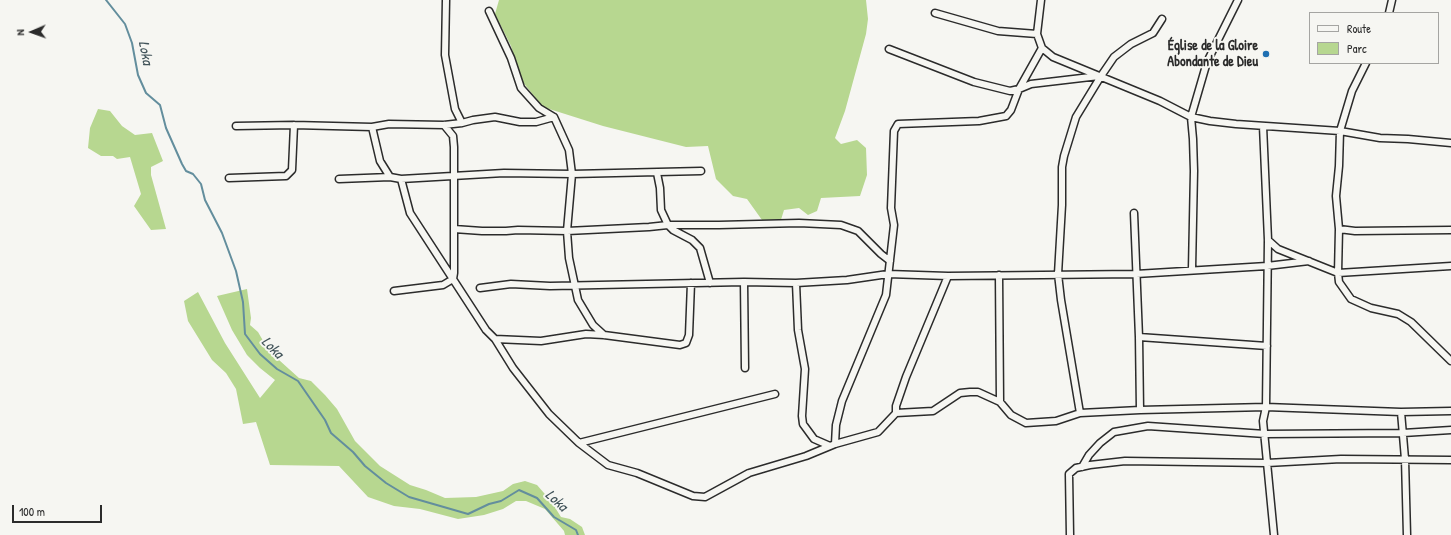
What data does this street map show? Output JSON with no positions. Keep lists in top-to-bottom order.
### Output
{
  "water": ["Loka"],
  "places": ["Église de la Gloire Abondante de Dieu"],
  "legend": ["Route", "Parc"],
  "scale_bar": "100 m",
  "north": "left"
}
